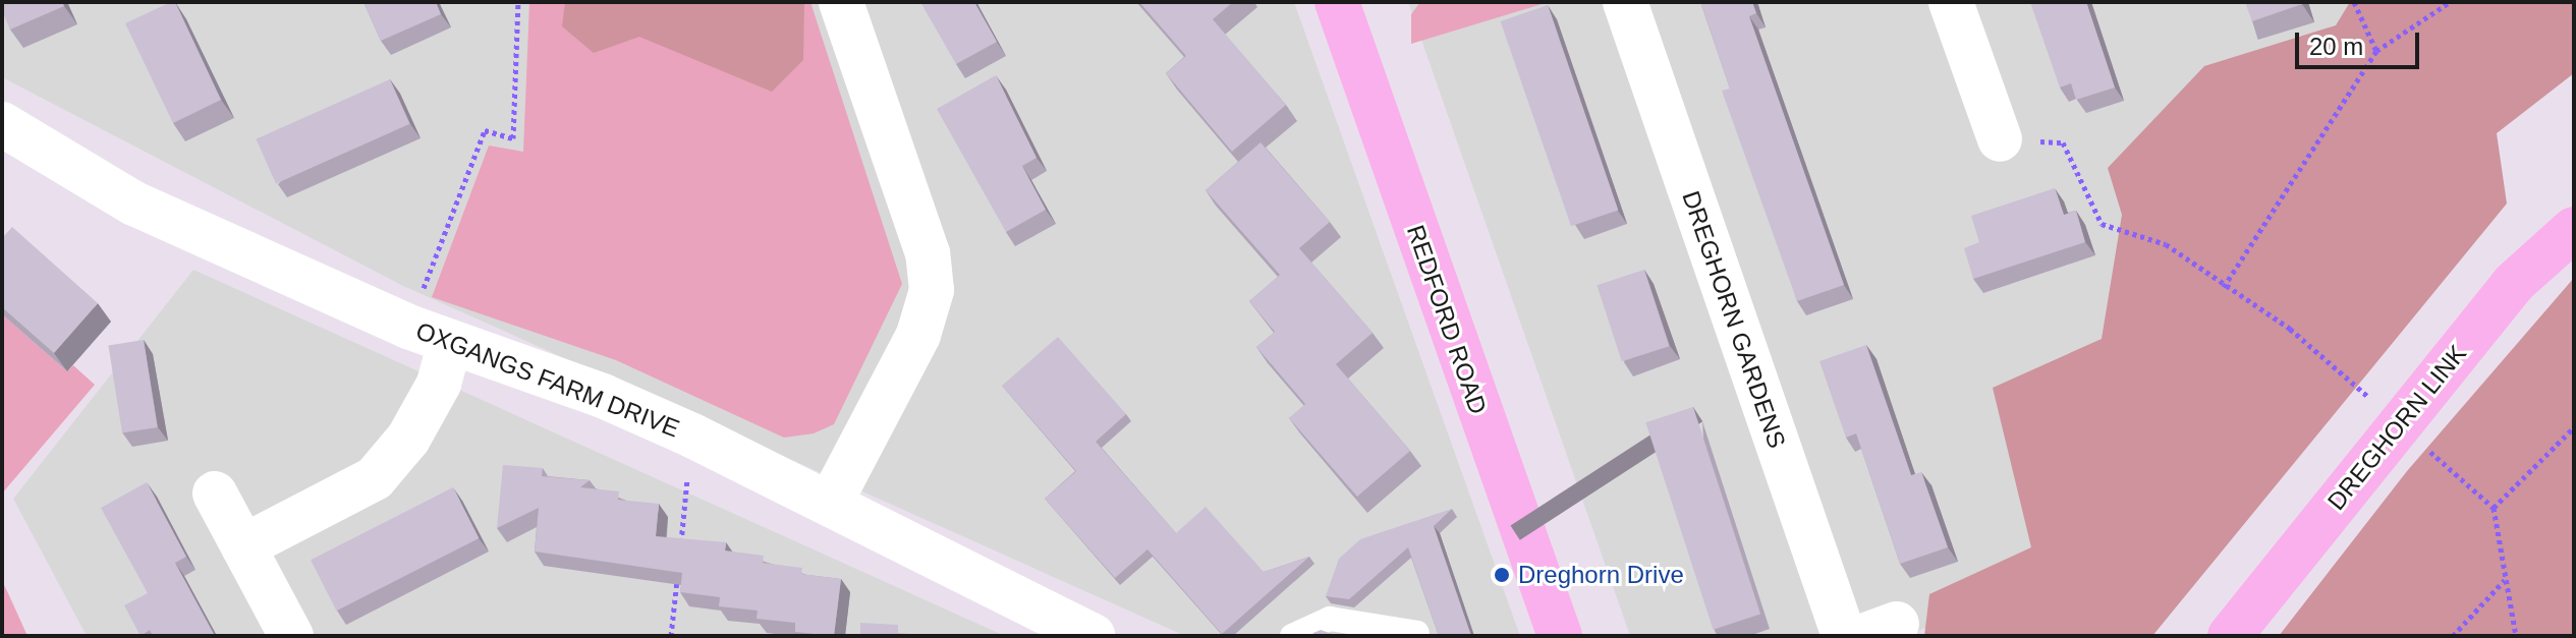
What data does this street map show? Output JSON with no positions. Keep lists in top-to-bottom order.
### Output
{
  "streets": {
    "main road": ["REDFORD ROAD", "DREGHORN LINK"],
    "street": ["DREGHORN GARDENS", "OXGANGS FARM DRIVE"]
  },
  "places": ["Dreghorn Drive"],
  "scale_bar": "20 m"
}
